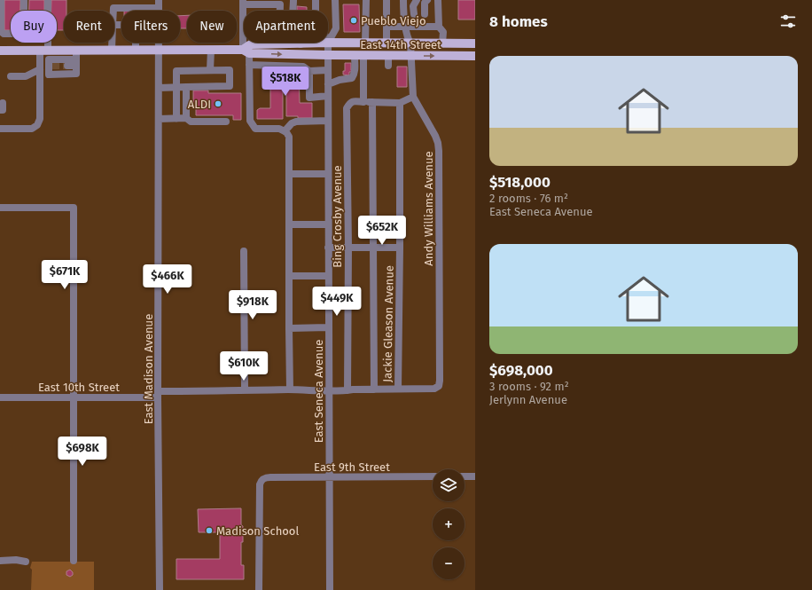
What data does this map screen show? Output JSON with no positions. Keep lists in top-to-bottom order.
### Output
{
  "streets": {
    "main road": ["East 14th Street"],
    "street": [
      "Andy Williams Avenue",
      "Bing Crosby Avenue",
      "Jackie Gleason Avenue",
      "East Madison Avenue",
      "East 10th Street",
      "East Seneca Avenue",
      "East 9th Street"
    ]
  },
  "crossings": [
    ["East 14th Street", "Andy Williams Avenue"],
    ["East 14th Street", "East Madison Avenue"],
    ["East 14th Street", "East Seneca Avenue"],
    ["Andy Williams Avenue", "East 10th Street"],
    ["Bing Crosby Avenue", "East 10th Street"],
    ["Jackie Gleason Avenue", "East 10th Street"],
    ["East Madison Avenue", "East 10th Street"],
    ["East 10th Street", "East Seneca Avenue"],
    ["East Seneca Avenue", "East 9th Street"]
  ],
  "places": ["Pueblo Viejo", "ALDI", "Madison School"],
  "page": {
    "heading": "8 homes",
    "chip": [
      "Buy",
      "Rent",
      "Filters",
      "New",
      "Apartment"
    ],
    "list": [
      {
        "name": "$518,000",
        "note": "2 rooms · 76 m² · East Seneca Avenue"
      },
      {
        "name": "$698,000",
        "note": "3 rooms · 92 m² · Jerlynn Avenue"
      }
    ],
    "price": [
      "$518K",
      "$652K",
      "$671K",
      "$466K",
      "$449K",
      "$918K",
      "$610K",
      "$698K"
    ],
    "map_buttons": ["+", "−"]
  }
}
